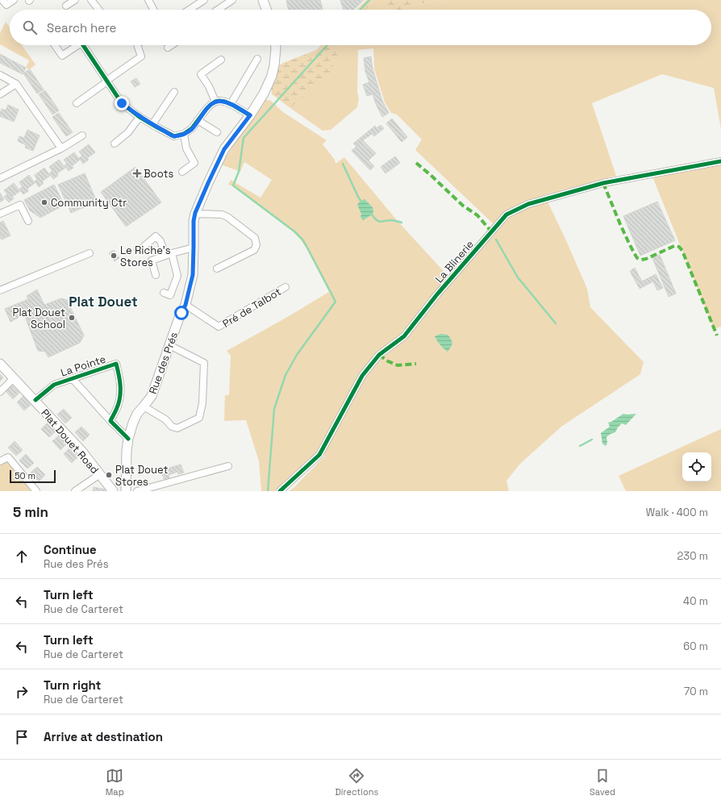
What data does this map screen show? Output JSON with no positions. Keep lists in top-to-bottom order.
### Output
{
  "streets": {
    "main road": ["Rue des Prés", "Plat Douet Road"],
    "street": ["La Blinerie", "Pré de Talbot", "La Pointe"]
  },
  "crossings": [
    ["Pré de Talbot", "Rue des Prés"],
    ["Rue des Prés", "La Pointe"],
    ["La Pointe", "Plat Douet Road"]
  ],
  "districts": ["Plat Douet"],
  "places": {
    "health": ["Boots"],
    "other": [
      "Community Ctr",
      "Le Riche's Stores",
      "Plat Douet School",
      "Plat Douet Stores"
    ]
  },
  "scale_bar": "50 m",
  "page": {
    "search": "Search here",
    "scale": "50 m",
    "heading": ["5 min", "Walk · 400 m"],
    "list": [
      ["Continue", "Rue des Prés", "230 m"],
      ["Turn left", "Rue de Carteret", "40 m"],
      ["Turn left", "Rue de Carteret", "60 m"],
      ["Turn right", "Rue de Carteret", "70 m"],
      "Arrive at destination"
    ],
    "nav": ["Map", "Directions", "Saved"]
  }
}
